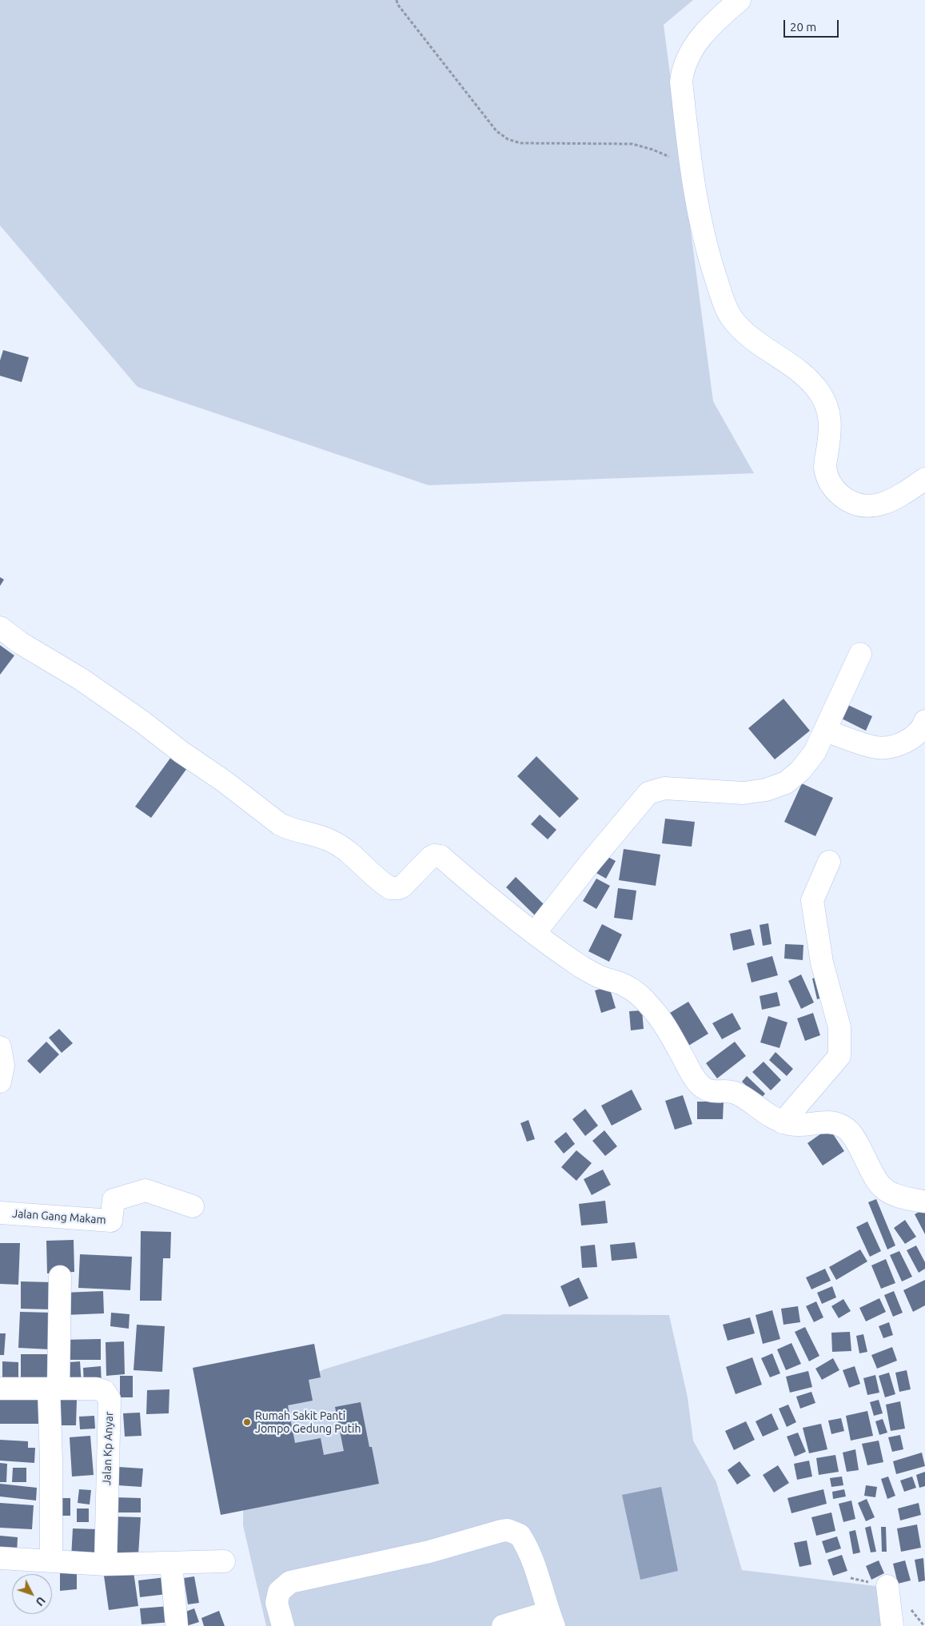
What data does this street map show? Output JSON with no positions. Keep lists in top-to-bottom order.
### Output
{
  "streets": {
    "street": ["Jalan Gang Makam", "Jalan Kp Anyar"]
  },
  "places": ["Rumah Sakit Panti Jompo Gedung Putih"],
  "scale_bar": "20 m",
  "north": "bottom right"
}
